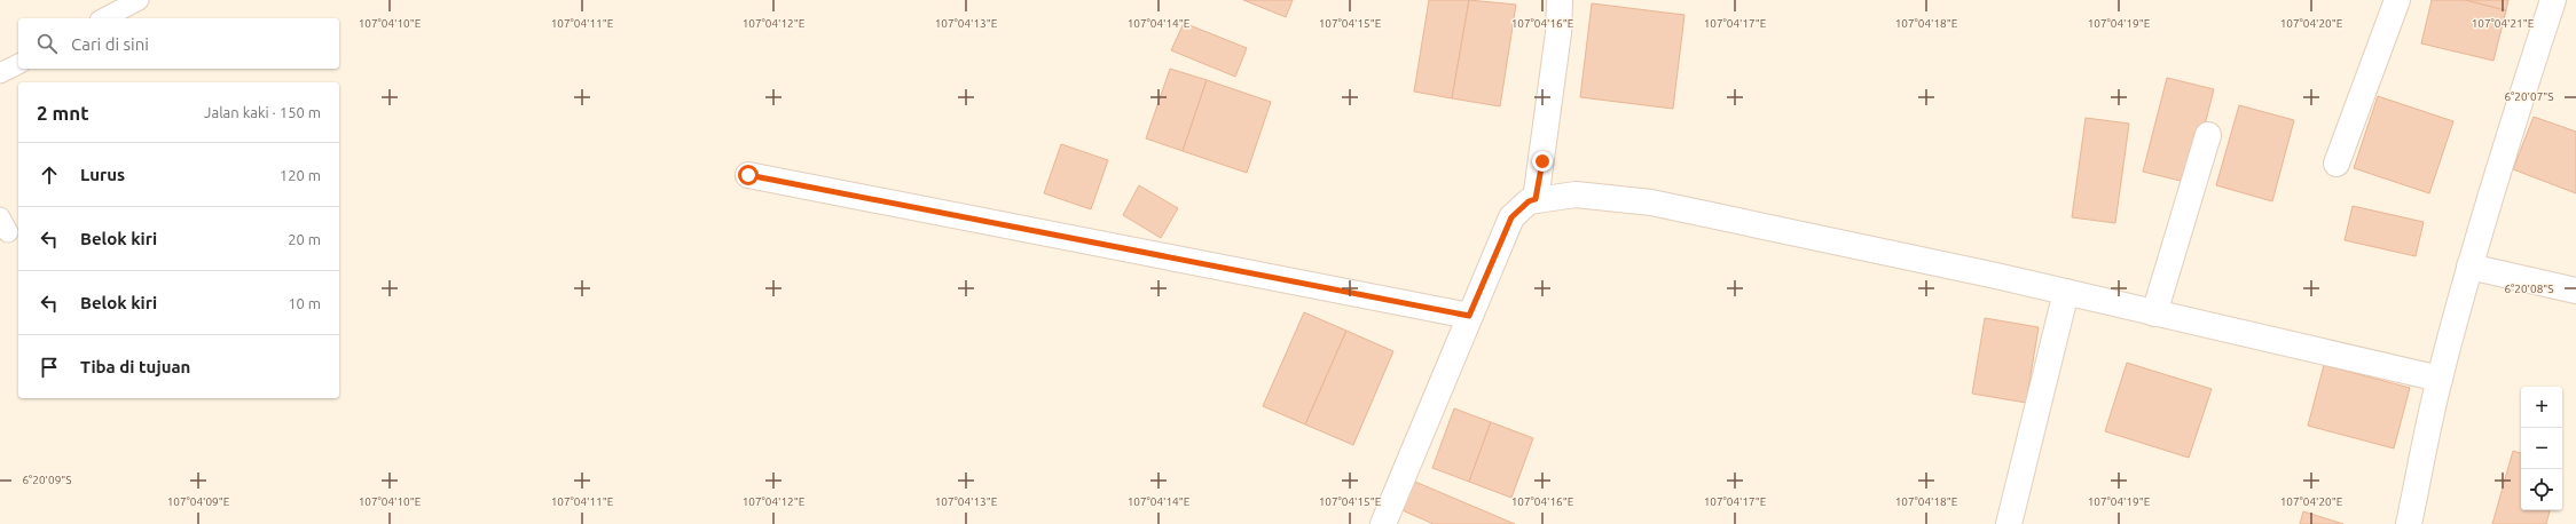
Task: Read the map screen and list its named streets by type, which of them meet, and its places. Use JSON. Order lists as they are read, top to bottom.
{
  "page": {
    "search": "Cari di sini",
    "heading": ["2 mnt", "Jalan kaki · 150 m"],
    "list": [
      ["Lurus", "120 m"],
      ["Belok kiri", "20 m"],
      ["Belok kiri", "10 m"],
      "Tiba di tujuan"
    ],
    "map_buttons": ["+", "−"]
  },
  "coordinates": [
    "107°04'10\"E",
    "107°04'11\"E",
    "107°04'12\"E",
    "107°04'13\"E",
    "107°04'14\"E",
    "107°04'15\"E",
    "107°04'16\"E",
    "107°04'17\"E",
    "107°04'18\"E",
    "107°04'19\"E",
    "107°04'20\"E",
    "107°04'21\"E",
    "6°20'07\"S",
    "6°20'08\"S",
    "6°20'09\"S",
    "107°04'09\"E"
  ]
}
